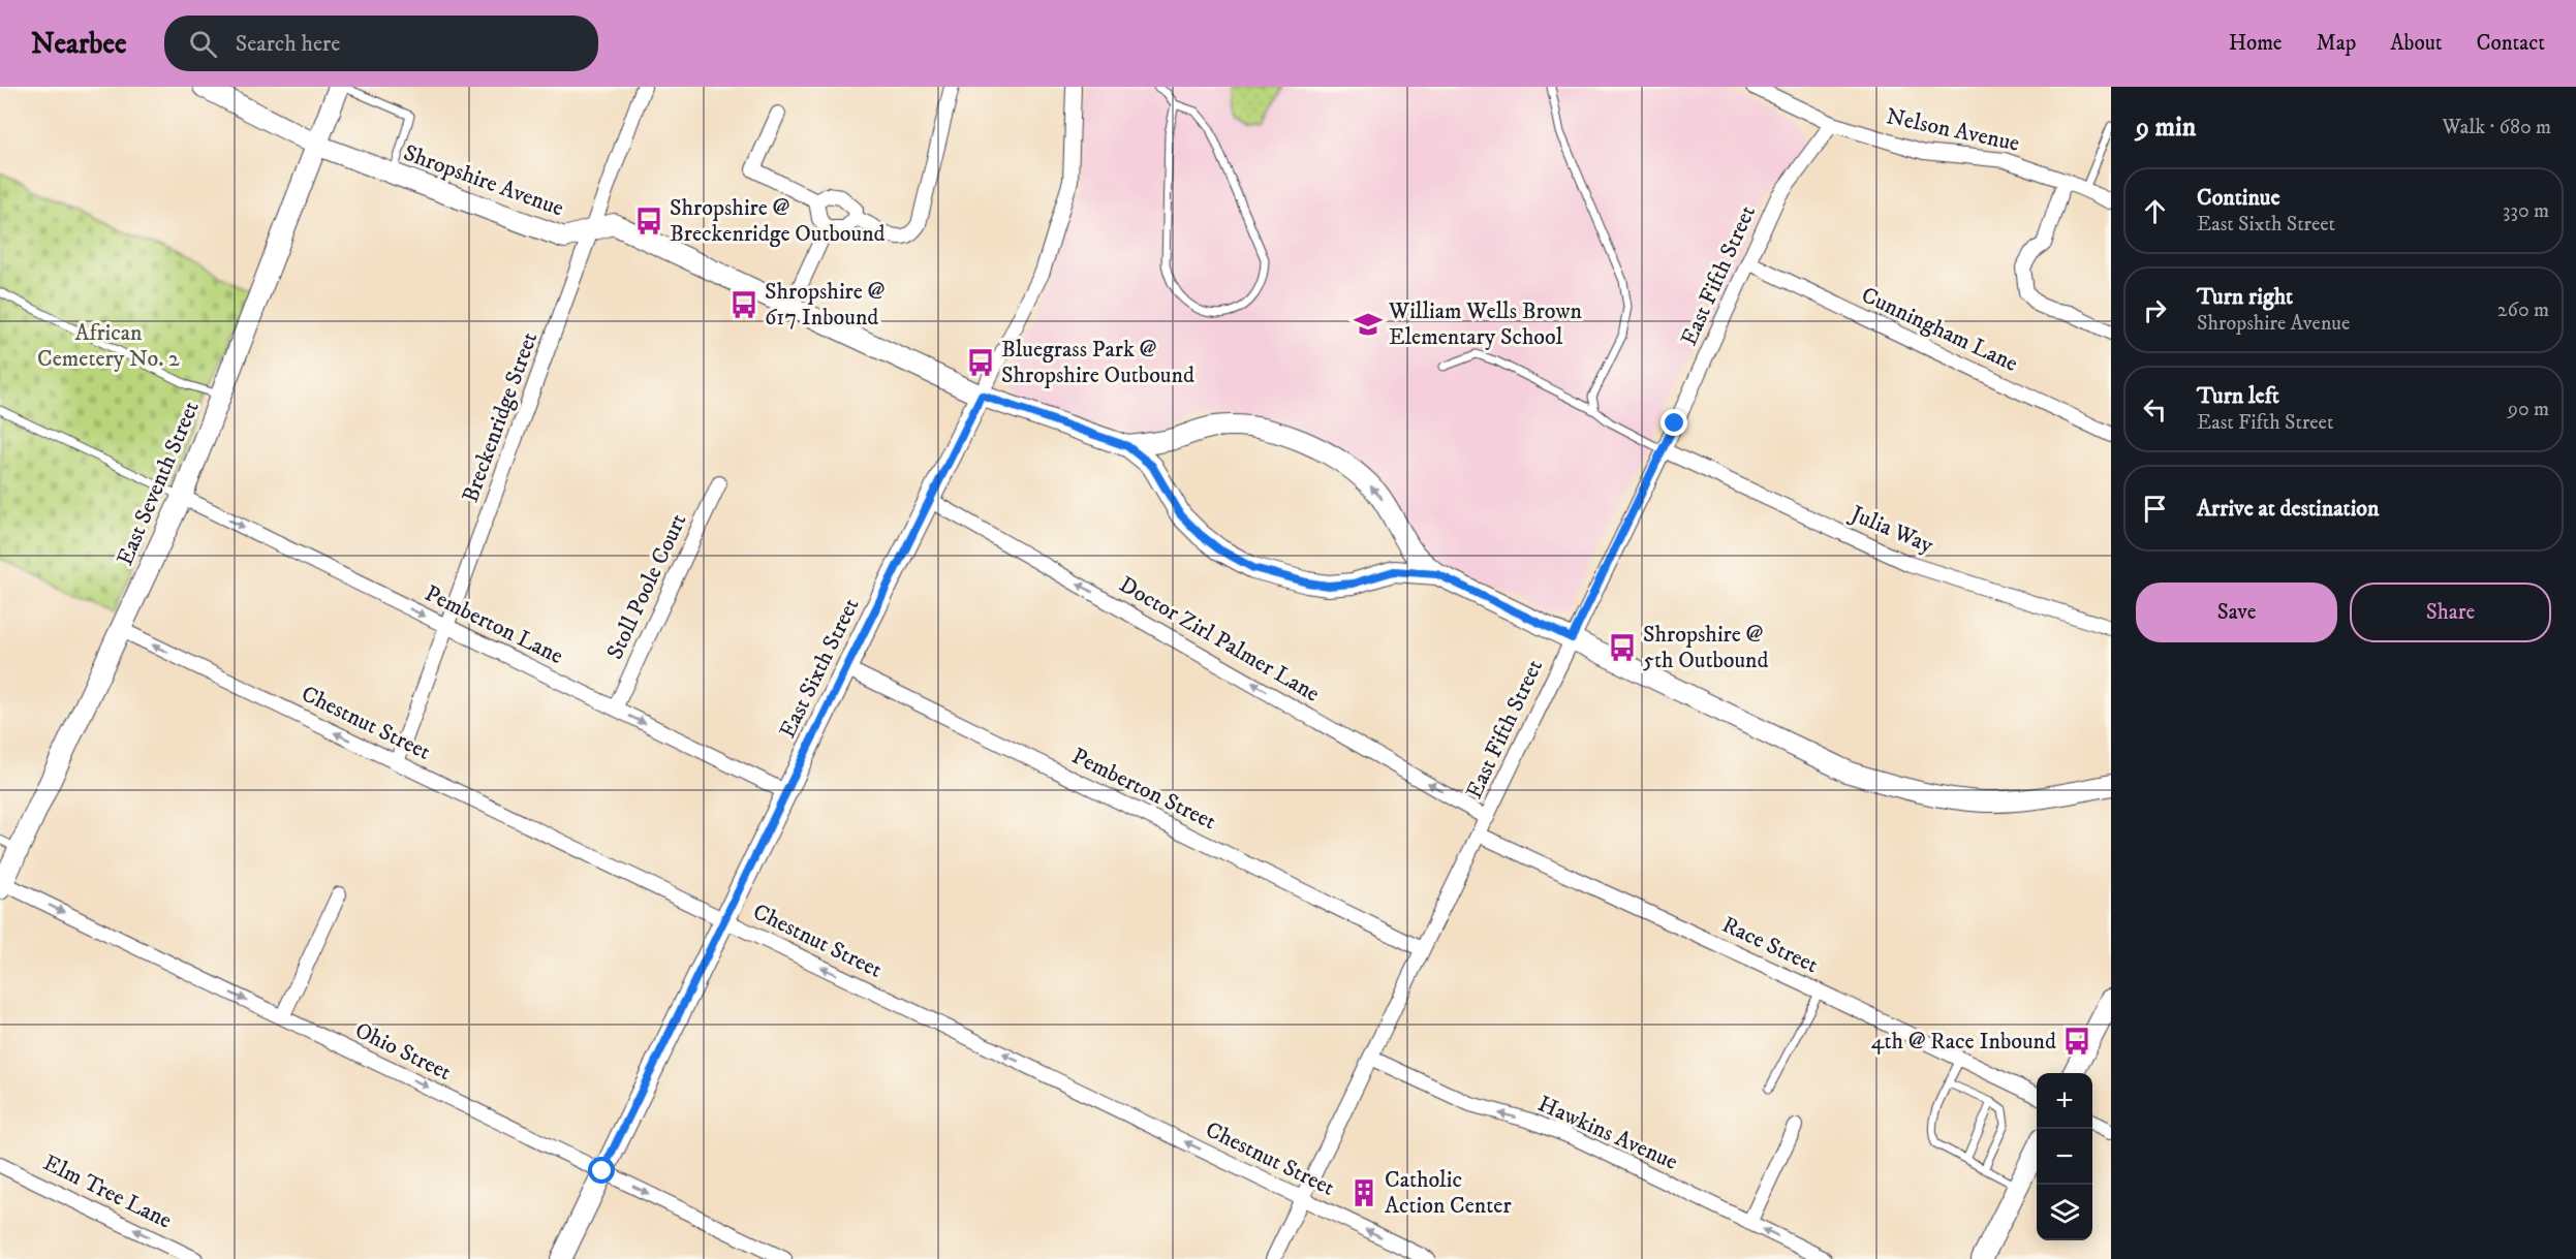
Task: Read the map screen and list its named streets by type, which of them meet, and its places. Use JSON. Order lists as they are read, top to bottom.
{
  "streets": {
    "street": [
      "Nelson Avenue",
      "Shropshire Avenue",
      "East Fifth Street",
      "Cunningham Lane",
      "Breckenridge Street",
      "East Seventh Street",
      "Julia Way",
      "Stoll Poole Court",
      "Pemberton Lane",
      "Doctor Zirl Palmer Lane",
      "East Sixth Street",
      "Chestnut Street",
      "Pemberton Street",
      "Race Street",
      "Ohio Street",
      "Hawkins Avenue",
      "Elm Tree Lane"
    ]
  },
  "crossings": [
    ["Nelson Avenue", "East Fifth Street"],
    ["Shropshire Avenue", "East Fifth Street"],
    ["Shropshire Avenue", "Breckenridge Street"],
    ["Shropshire Avenue", "East Seventh Street"],
    ["Shropshire Avenue", "East Sixth Street"],
    ["East Fifth Street", "Cunningham Lane"],
    ["East Fifth Street", "Julia Way"],
    ["East Fifth Street", "Doctor Zirl Palmer Lane"],
    ["East Fifth Street", "Chestnut Street"],
    ["East Fifth Street", "Pemberton Street"],
    ["East Fifth Street", "Race Street"],
    ["East Fifth Street", "Hawkins Avenue"],
    ["Breckenridge Street", "Pemberton Lane"],
    ["Breckenridge Street", "Chestnut Street"],
    ["East Seventh Street", "Pemberton Lane"],
    ["East Seventh Street", "Chestnut Street"],
    ["East Seventh Street", "Ohio Street"],
    ["Stoll Poole Court", "Pemberton Lane"],
    ["Pemberton Lane", "East Sixth Street"],
    ["Doctor Zirl Palmer Lane", "East Sixth Street"],
    ["East Sixth Street", "Chestnut Street"],
    ["East Sixth Street", "Pemberton Street"],
    ["East Sixth Street", "Ohio Street"]
  ],
  "one_way": [
    "Pemberton Lane",
    "Doctor Zirl Palmer Lane",
    "Chestnut Street",
    "Ohio Street",
    "Hawkins Avenue",
    "Elm Tree Lane"
  ],
  "parks": ["African Cemetery No. 2"],
  "places": {
    "bus stop": [
      "Shropshire @ Breckenridge Outbound",
      "Shropshire @ 617 Inbound",
      "Bluegrass Park @ Shropshire Outbound",
      "Shropshire @ 5th Outbound",
      "4th @ Race Inbound"
    ],
    "school or university": ["William Wells Brown Elementary School"],
    "building": ["Catholic Action Center"]
  },
  "page": {
    "header": "Nearbee",
    "search": "Search here",
    "nav": [
      "Home",
      "Map",
      "About",
      "Contact"
    ],
    "heading": ["9 min", "Walk · 680 m"],
    "list": [
      ["Continue", "East Sixth Street", "330 m"],
      ["Turn right", "Shropshire Avenue", "260 m"],
      ["Turn left", "East Fifth Street", "90 m"],
      "Arrive at destination"
    ],
    "buttons": ["Save", "Share"],
    "map_buttons": ["+", "−"]
  }
}
